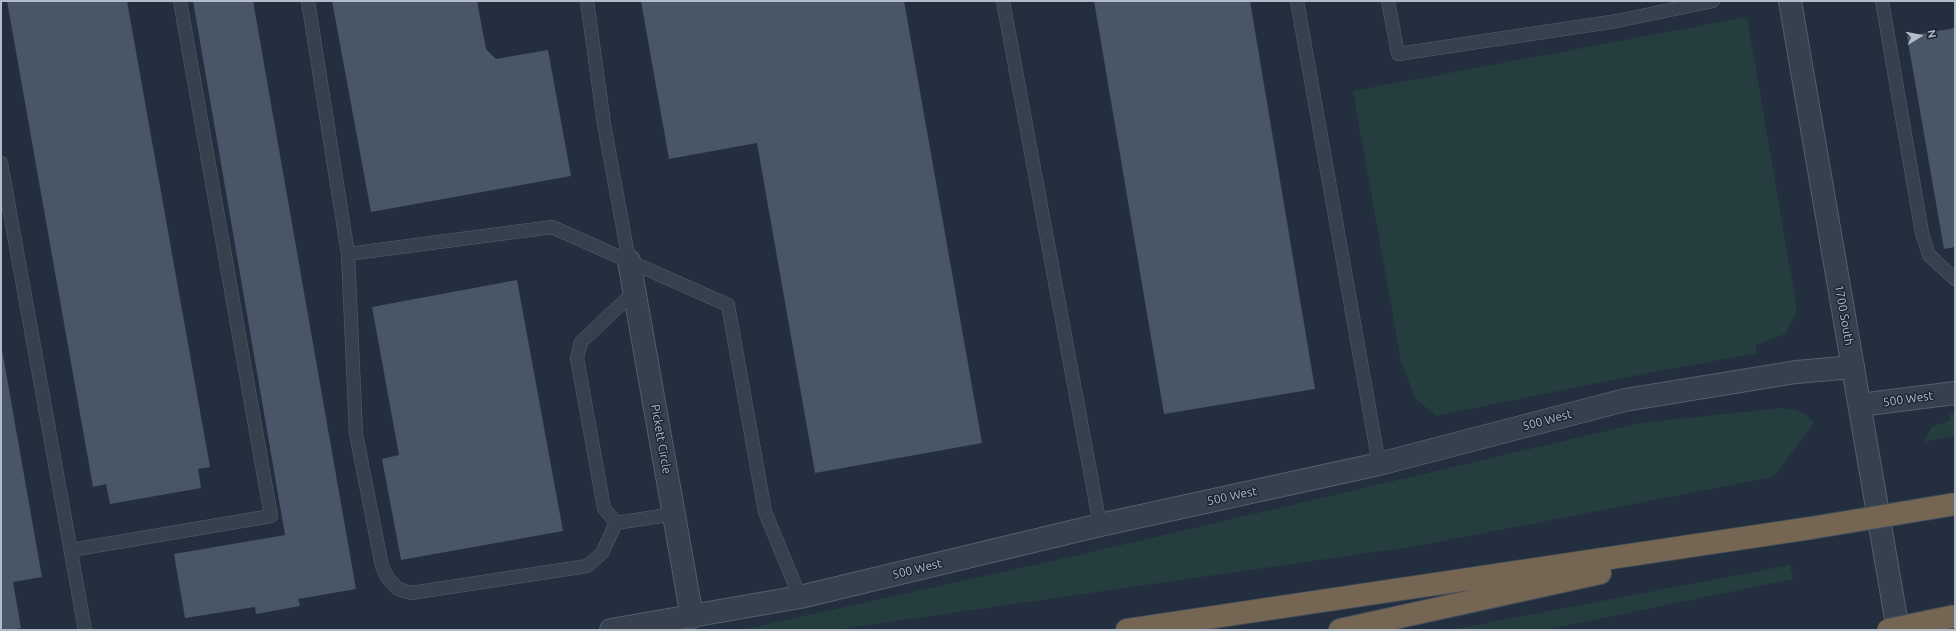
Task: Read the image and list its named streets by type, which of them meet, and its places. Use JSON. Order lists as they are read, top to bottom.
{
  "streets": {
    "street": ["1700 South", "500 West", "Pickett Circle"]
  },
  "crossings": [
    ["1700 South", "500 West"],
    ["500 West", "Pickett Circle"]
  ],
  "north": "right"
}
